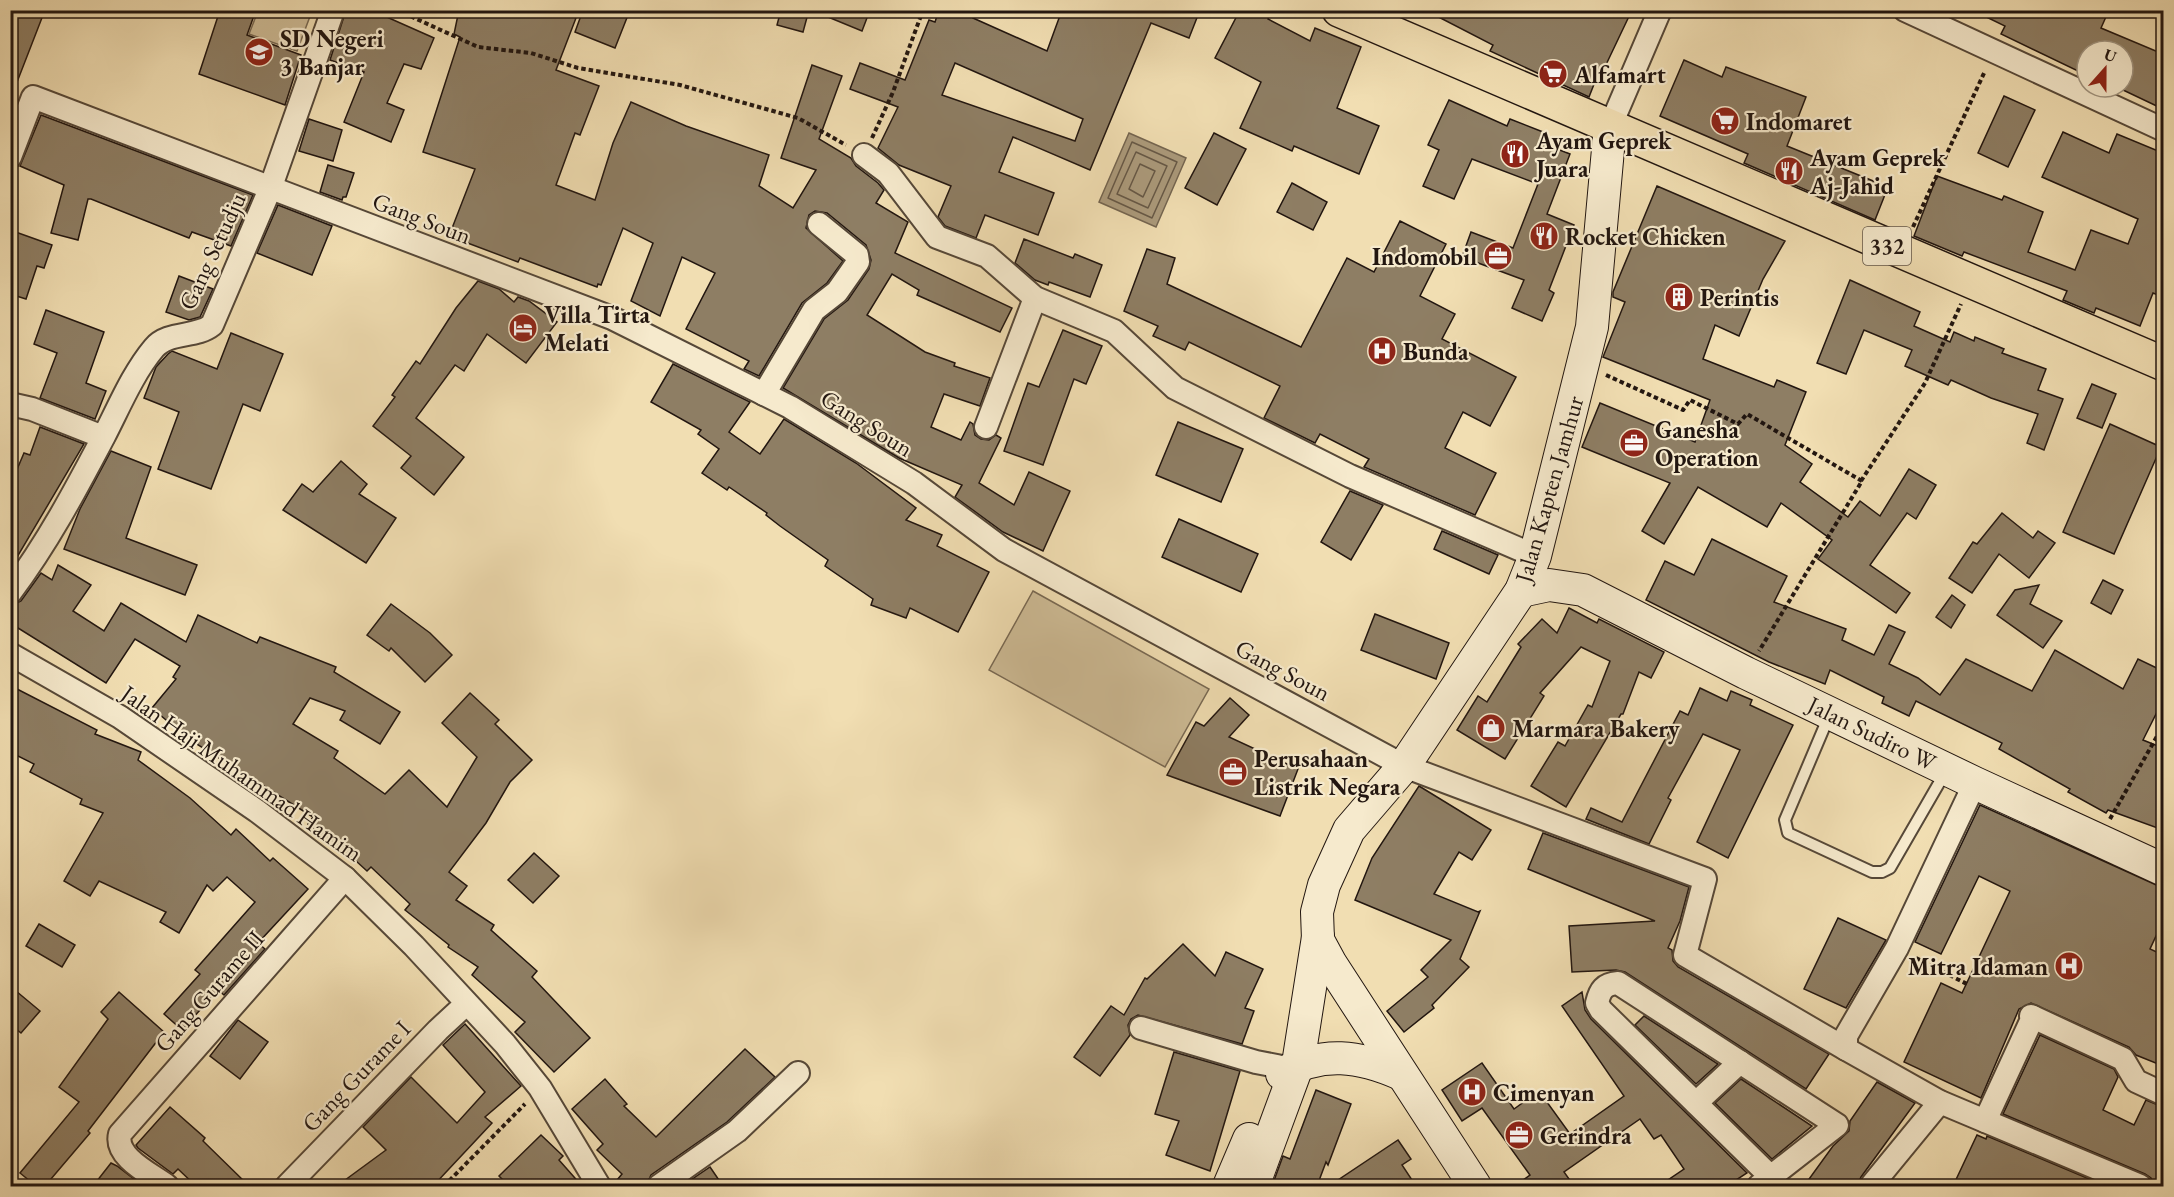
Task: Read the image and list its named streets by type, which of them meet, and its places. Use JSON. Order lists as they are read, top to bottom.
{
  "streets": {
    "main road": ["332"],
    "street": [
      "Gang Soun",
      "Gang Setudju",
      "Jalan Kapten Jamhur",
      "Jalan Sudiro W",
      "Jalan Haji Muhammad Hamim",
      "Gang Gurame II",
      "Gang Gurame I"
    ]
  },
  "crossings": [
    ["Gang Soun", "Gang Setudju"],
    ["Gang Soun", "Jalan Kapten Jamhur"],
    ["332", "Jalan Kapten Jamhur"],
    ["Jalan Haji Muhammad Hamim", "Gang Gurame II"],
    ["Jalan Haji Muhammad Hamim", "Gang Gurame I"]
  ],
  "places": {
    "school or university": ["SD Negeri 3 Banjar"],
    "supermarket": ["Alfamart", "Indomaret"],
    "restaurant": ["Ayam Geprek Juara", "Ayam Geprek Aj-Jahid", "Rocket Chicken"],
    "office": [
      "Indomobil",
      "Ganesha Operation",
      "Perusahaan Listrik Negara",
      "Gerindra"
    ],
    "building": ["Perintis"],
    "hotel": ["Villa Tirta Melati"],
    "hospital": ["Bunda", "Mitra Idaman", "Cimenyan"],
    "shop": ["Marmara Bakery"]
  },
  "north": "top"
}
